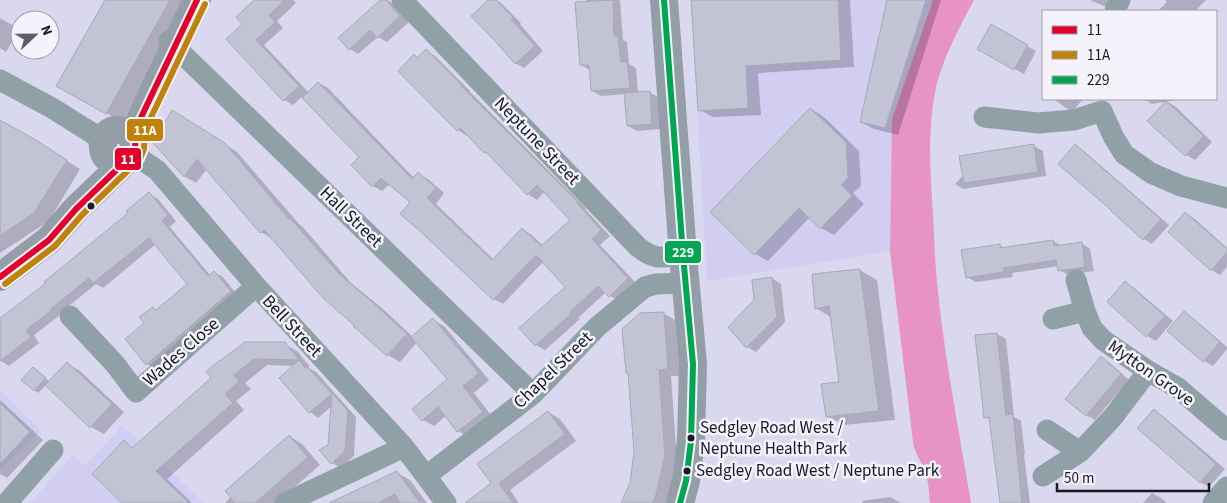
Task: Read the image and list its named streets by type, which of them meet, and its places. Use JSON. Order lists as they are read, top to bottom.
{
  "streets": {
    "street": [
      "Neptune Street",
      "Hall Street",
      "Bell Street",
      "Wades Close",
      "Chapel Street",
      "Mytton Grove"
    ]
  },
  "crossings": [
    ["Hall Street", "Chapel Street"],
    ["Bell Street", "Wades Close"],
    ["Bell Street", "Chapel Street"]
  ],
  "places": ["Sedgley Road West / Neptune Health Park", "Sedgley Road West / Neptune Park"],
  "lines": ["transit line 11", "transit line 229", "transit line 11A"],
  "legend": ["11", "11A", "229"],
  "scale_bar": "50 m",
  "north": "right"
}
